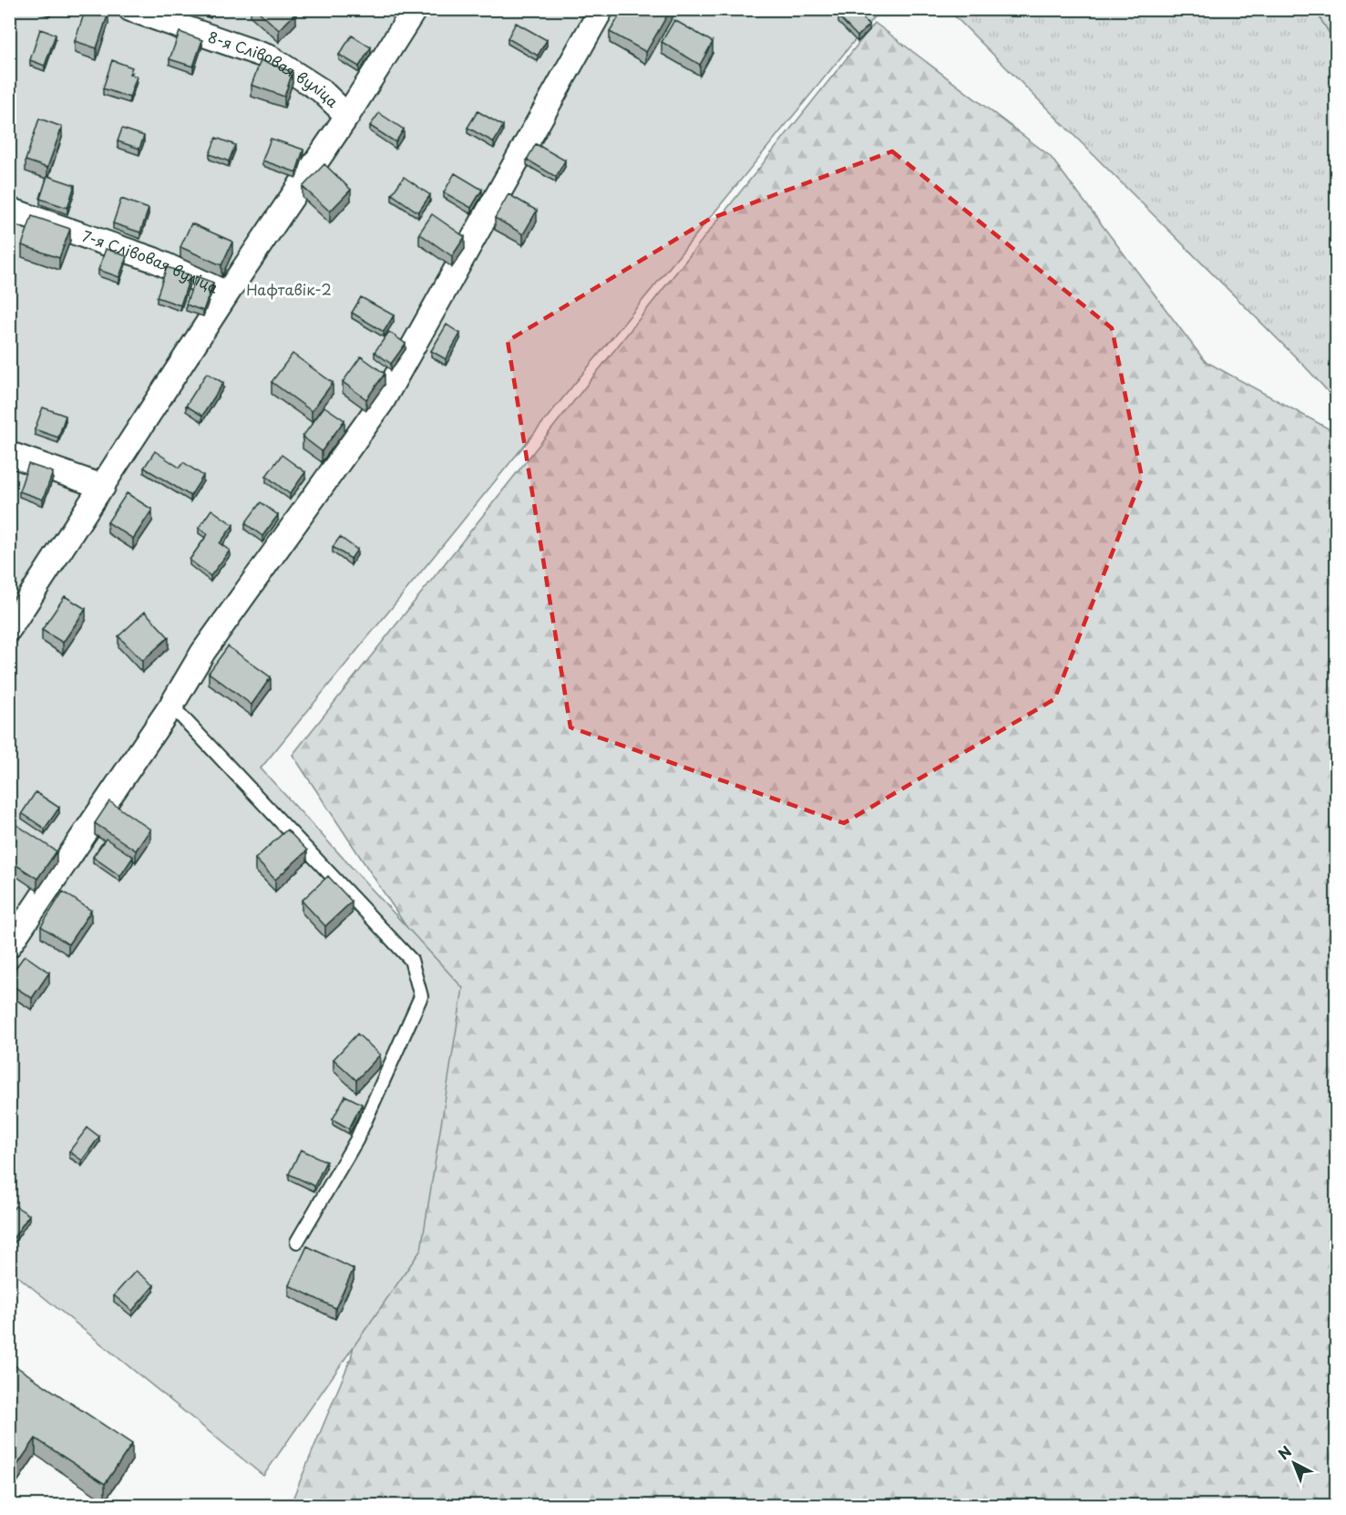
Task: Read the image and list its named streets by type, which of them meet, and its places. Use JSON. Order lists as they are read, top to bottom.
{
  "streets": {
    "street": ["8-я Слівовая вуліца", "7-я Слівовая вуліца"]
  },
  "parks": ["Нафтавік-2"],
  "north": "top left"
}
